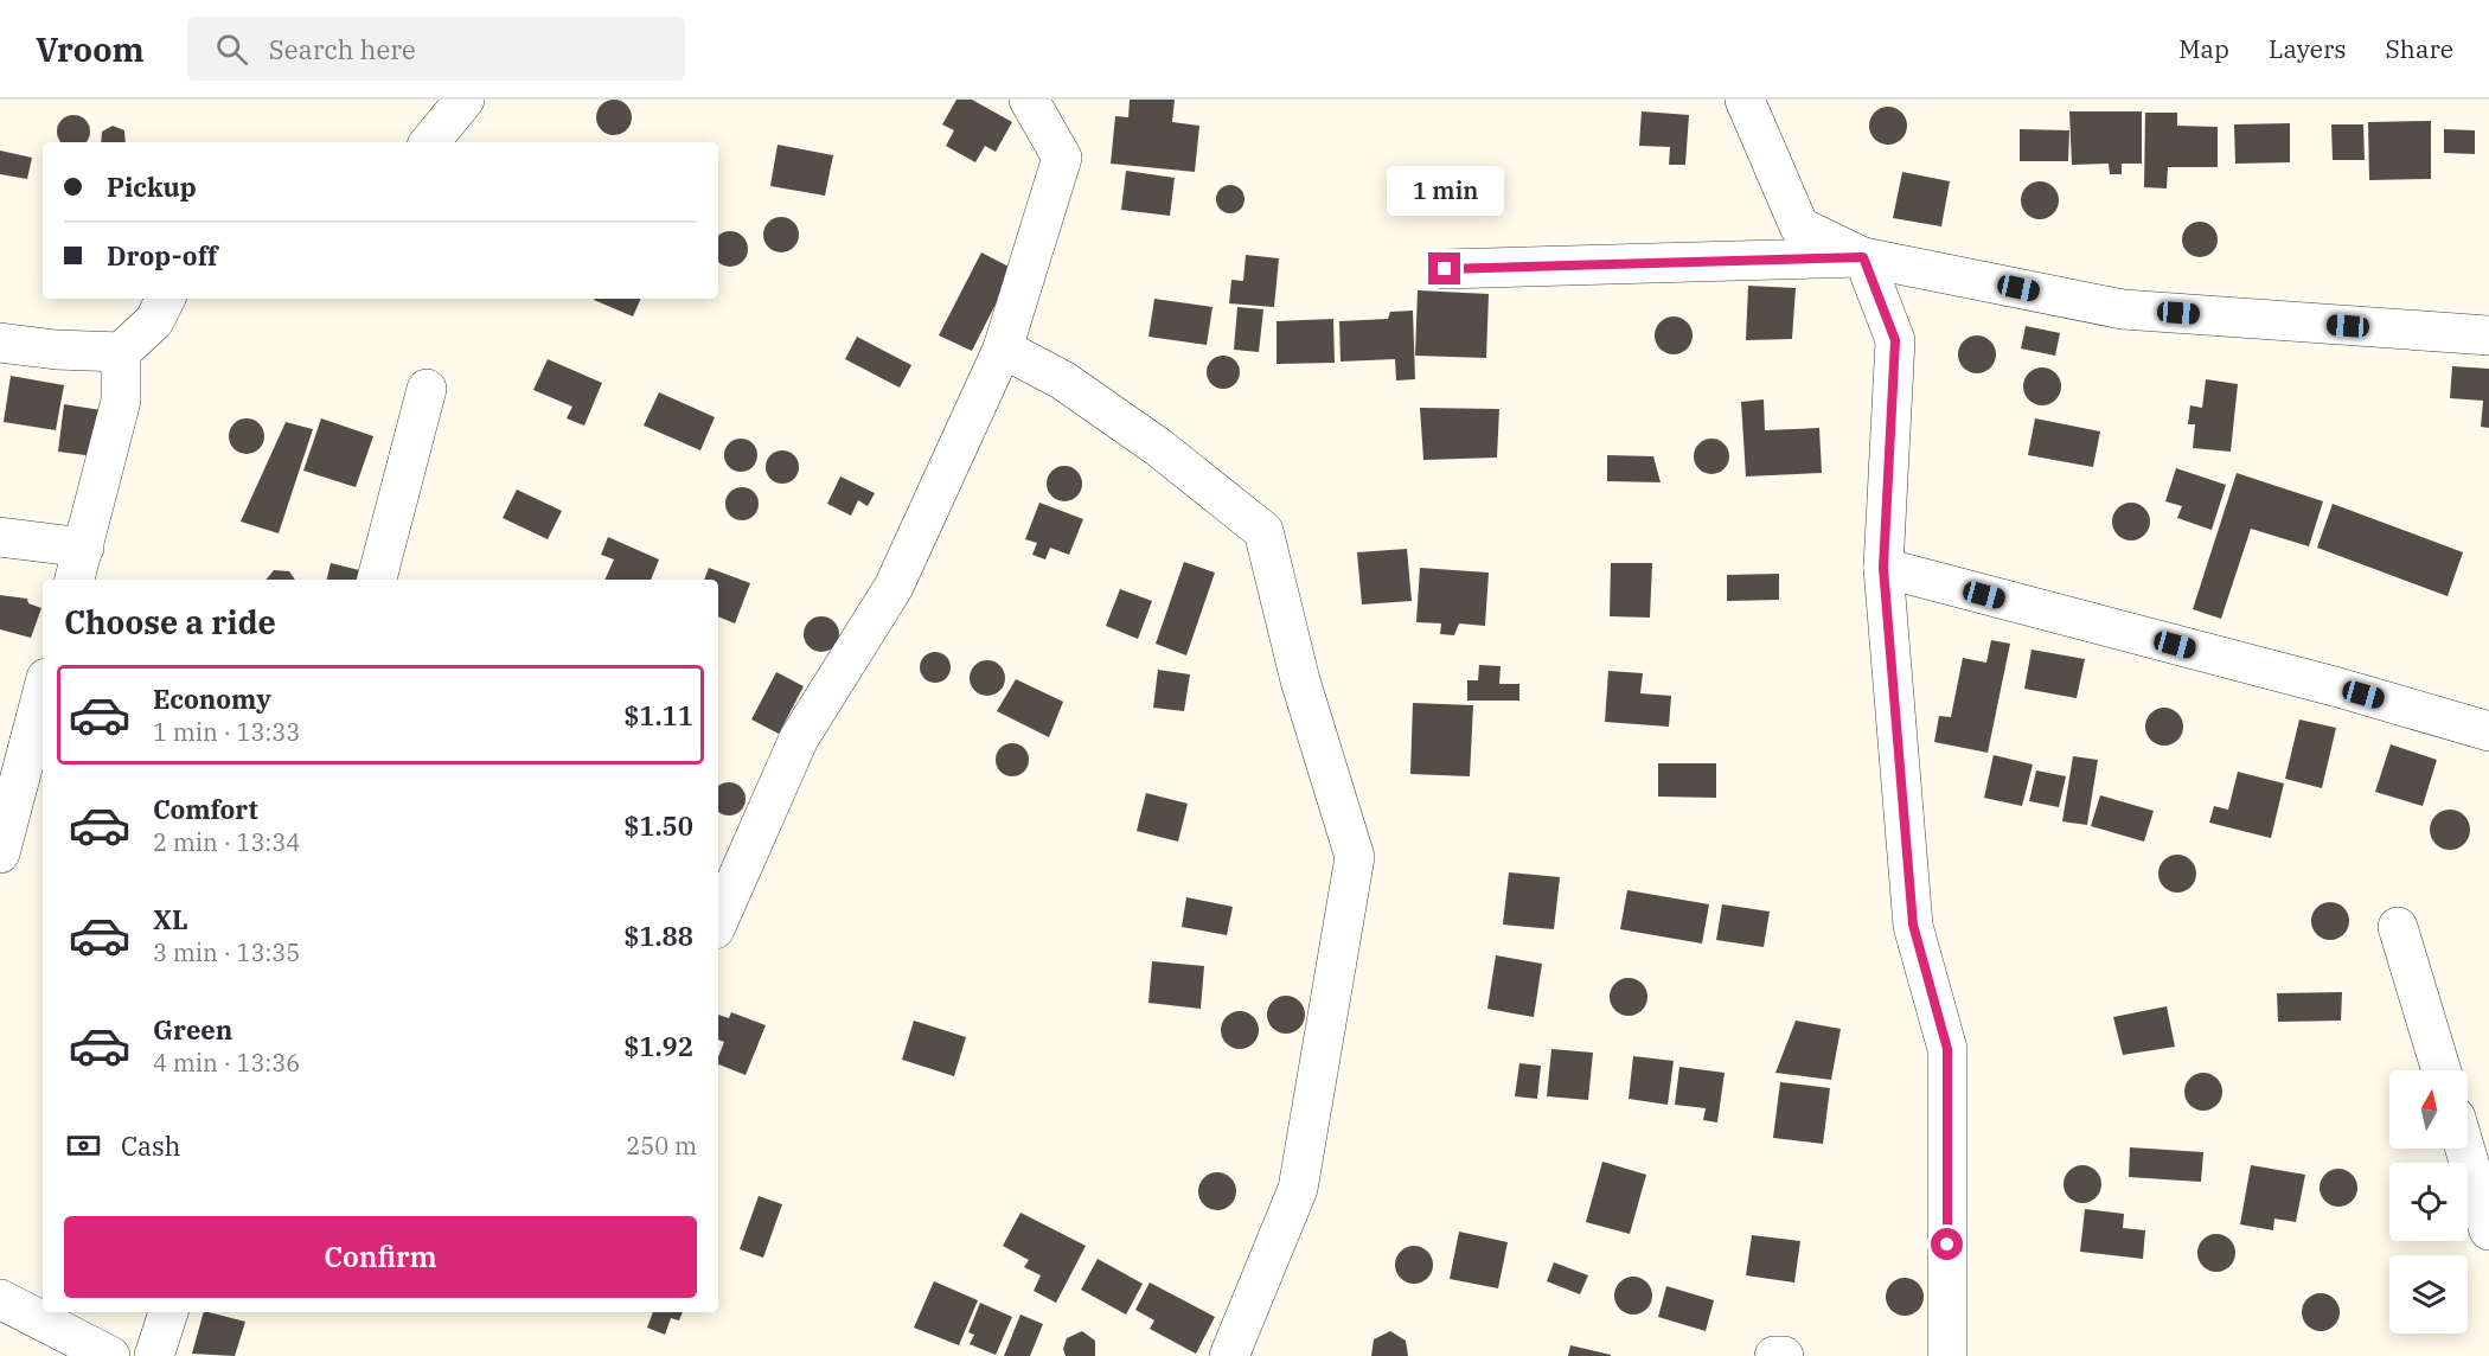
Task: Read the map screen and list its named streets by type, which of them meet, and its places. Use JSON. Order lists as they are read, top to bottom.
{
  "north": "top",
  "page": {
    "header": "Vroom",
    "search": "Search here",
    "nav": ["Map", "Layers", "Share"],
    "banner": ["Pickup", "Drop-off"],
    "bubble": "1 min",
    "heading": "Choose a ride",
    "list": [
      {
        "name": "Economy",
        "note": "1 min · 13:33",
        "value": "$1.11"
      },
      {
        "name": "Comfort",
        "note": "2 min · 13:34",
        "value": "$1.50"
      },
      {
        "name": "XL",
        "note": "3 min · 13:35",
        "value": "$1.88"
      },
      {
        "name": "Green",
        "note": "4 min · 13:36",
        "value": "$1.92"
      }
    ],
    "pay": ["Cash", "250 m"],
    "buttons": "Confirm"
  }
}
